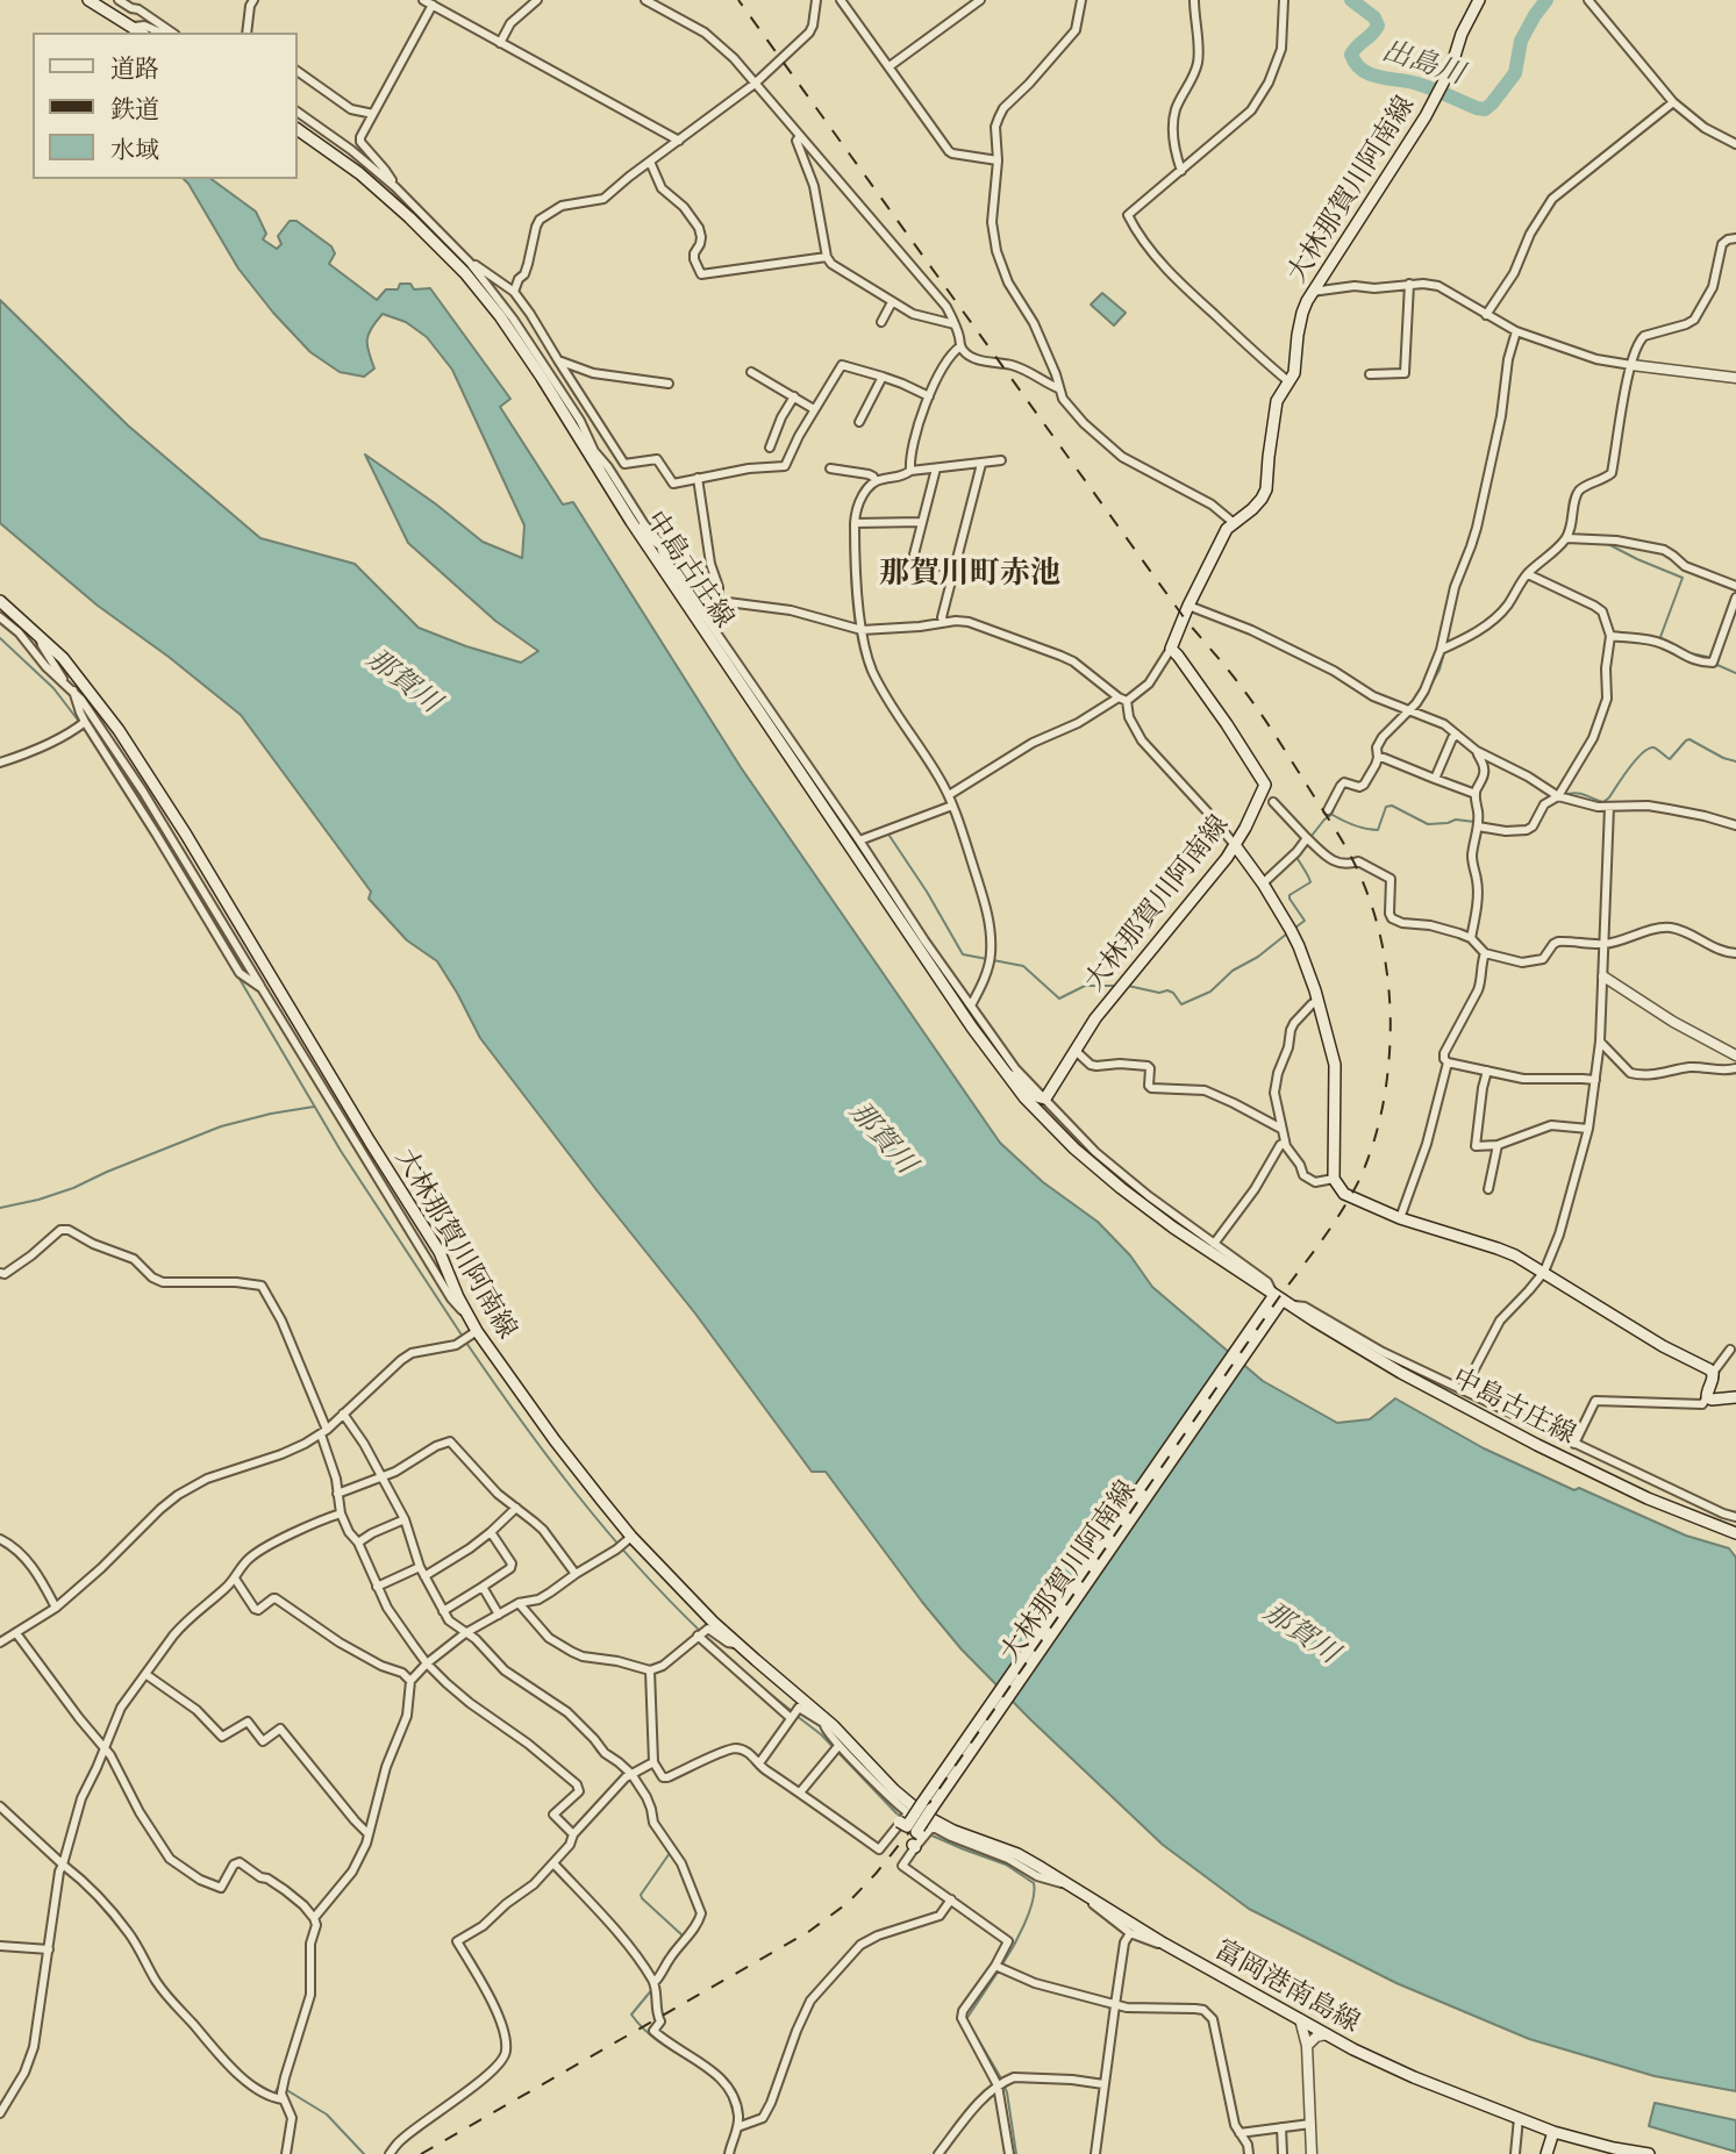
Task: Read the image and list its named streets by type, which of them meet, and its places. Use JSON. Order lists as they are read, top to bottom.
{
  "streets": {
    "main road": ["大林那賀川阿南線", "中島古庄線", "富岡港南島線"]
  },
  "crossings": [
    ["大林那賀川阿南線", "中島古庄線"],
    ["大林那賀川阿南線", "富岡港南島線"]
  ],
  "districts": ["那賀川町赤池"],
  "water": ["出島川", "那賀川"],
  "legend": ["道路", "鉄道", "水域"]
}
